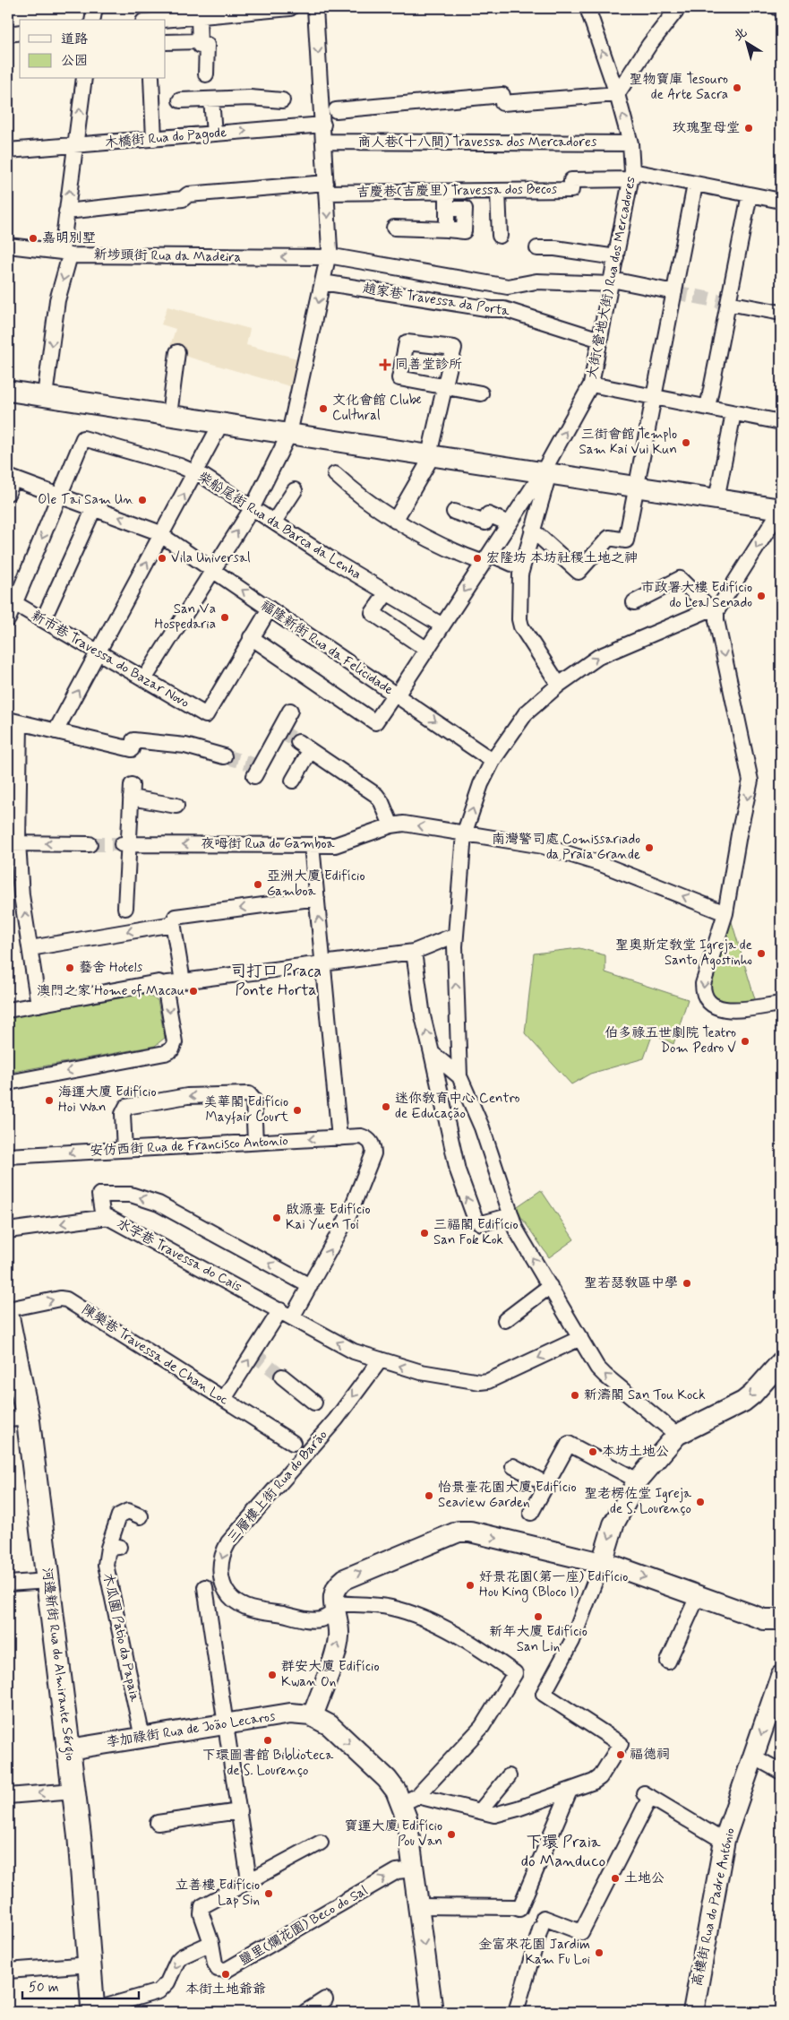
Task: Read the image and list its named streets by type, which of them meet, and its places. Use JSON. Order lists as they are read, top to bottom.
{
  "streets": {
    "main road": ["河邊新街 Rua do Almirante Sérgio"],
    "street": [
      "木橋街 Rua do Pagode",
      "商人巷(十八間) Travessa dos Mercadores",
      "吉慶巷(吉慶里) Travessa dos Becos",
      "新埗頭街 Rua da Madeira",
      "大街(營地大街) Rua dos Mercadores",
      "趙家巷 Travessa da Porta",
      "柴船尾街 Rua da Barca da Lenha",
      "福隆新街 Rua da Felicidade",
      "新市巷 Travessa do Bazar Novo",
      "夜呣街 Rua do Gamboa",
      "安仿西街 Rua de Francisco Antonio",
      "水字巷 Travessa do Cais",
      "陳樂巷 Travessa de Chan Loc",
      "三層樓上街 Rua do Barão",
      "木瓜圍 Patio da Papaia",
      "李加祿街 Rua de João Lecaros",
      "高樓街 Rua do Padre António",
      "鹽里(爛花園) Beco do Sal"
    ]
  },
  "crossings": [
    ["商人巷(十八間) Travessa dos Mercadores", "大街(營地大街) Rua dos Mercadores"],
    ["吉慶巷(吉慶里) Travessa dos Becos", "大街(營地大街) Rua dos Mercadores"],
    ["新埗頭街 Rua da Madeira", "大街(營地大街) Rua dos Mercadores"],
    ["大街(營地大街) Rua dos Mercadores", "趙家巷 Travessa da Porta"],
    ["大街(營地大街) Rua dos Mercadores", "柴船尾街 Rua da Barca da Lenha"],
    ["大街(營地大街) Rua dos Mercadores", "福隆新街 Rua da Felicidade"],
    ["大街(營地大街) Rua dos Mercadores", "新市巷 Travessa do Bazar Novo"],
    ["柴船尾街 Rua da Barca da Lenha", "福隆新街 Rua da Felicidade"],
    ["水字巷 Travessa do Cais", "三層樓上街 Rua do Barão"],
    ["陳樂巷 Travessa de Chan Loc", "河邊新街 Rua do Almirante Sérgio"],
    ["木瓜圍 Patio da Papaia", "李加祿街 Rua de João Lecaros"],
    ["河邊新街 Rua do Almirante Sérgio", "李加祿街 Rua de João Lecaros"]
  ],
  "one_way": ["新埗頭街 Rua da Madeira", "水字巷 Travessa do Cais", "陳樂巷 Travessa de Chan Loc"],
  "districts": ["司打口 Praca Ponte Horta", "下環 Praia do Manduco"],
  "places": {
    "other": [
      "聖物寶庫 Tesouro de Arte Sacra",
      "玫瑰聖母堂",
      "嘉明別墅",
      "文化會館 Clube Cultural",
      "三街會館 Templo Sam Kai Vui Kun",
      "Ole Tai Sam Un",
      "Vila Universal",
      "宏隆坊 本坊社稷土地之神",
      "市政署大樓 Edifício do Leal Senado",
      "San Va Hospedaria",
      "南灣警司處 Comissariado da Praia Grande",
      "亞洲大廈 Edifício Gamboa",
      "聖奧斯定教堂 Igreja de Santo Agostinho",
      "藝舍 Hotels",
      "澳門之家 Home of Macau",
      "伯多祿五世劇院 Teatro Dom Pedro V",
      "海運大廈 Edifício Hoi Wan",
      "迷你教育中心 Centro de Educação",
      "美華閣 Edifício Mayfair Court",
      "啟源臺 Edifício Kai Yuen Toi",
      "三福閣 Edifício San Fok Kok",
      "聖若瑟教區中學",
      "新濤閣 San Tou Kock",
      "本坊土地公",
      "怡景臺花園大廈 Edifício Seaview Garden",
      "聖老楞佐堂 Igreja de S. Lourenço",
      "好景花園(第一座) Edifício Hou King (Bloco I)",
      "新年大廈 Edifício San Lin",
      "群安大廈 Edifício Kwan On",
      "下環圖書館 Biblioteca de S. Lourenço",
      "福德祠",
      "寶運大廈 Edifício Pou Van",
      "土地公",
      "立善樓 Edifício Lap Sin",
      "金富來花園 Jardim Kam Fu Loi",
      "本街土地爺爺"
    ],
    "health": ["同善堂診所"]
  },
  "legend": ["道路", "公园"],
  "scale_bar": "50 m",
  "north": "top left"
}
